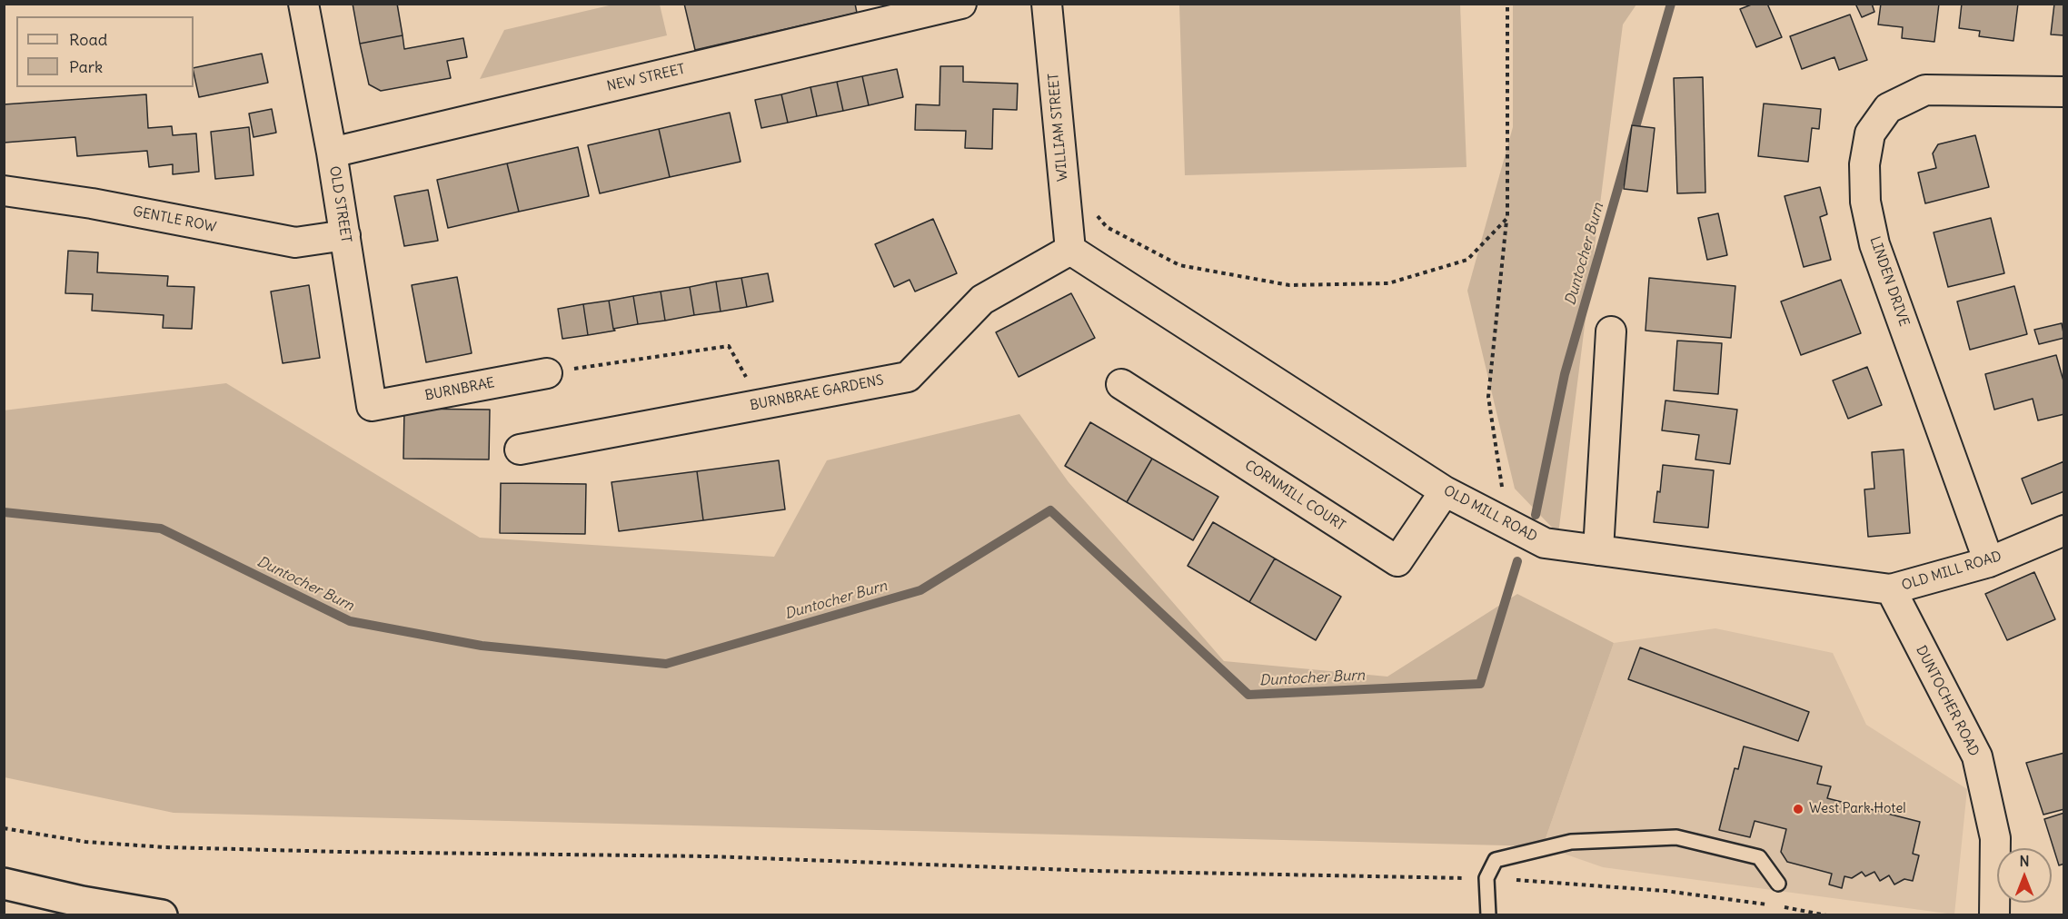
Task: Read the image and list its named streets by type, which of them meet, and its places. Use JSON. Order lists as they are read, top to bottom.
{
  "streets": {
    "street": [
      "NEW STREET",
      "WILLIAM STREET",
      "OLD STREET",
      "GENTLE ROW",
      "LINDEN DRIVE",
      "BURNBRAE",
      "BURNBRAE GARDENS",
      "CORNMILL COURT",
      "OLD MILL ROAD",
      "DUNTOCHER ROAD"
    ]
  },
  "crossings": [
    ["NEW STREET", "OLD STREET"],
    ["WILLIAM STREET", "BURNBRAE GARDENS"],
    ["WILLIAM STREET", "OLD MILL ROAD"],
    ["OLD STREET", "GENTLE ROW"],
    ["OLD STREET", "BURNBRAE"],
    ["LINDEN DRIVE", "OLD MILL ROAD"],
    ["BURNBRAE GARDENS", "OLD MILL ROAD"],
    ["CORNMILL COURT", "OLD MILL ROAD"],
    ["OLD MILL ROAD", "DUNTOCHER ROAD"]
  ],
  "water": ["Duntocher Burn"],
  "places": ["West Park Hotel"],
  "legend": ["Road", "Park"],
  "north": "top"
}
